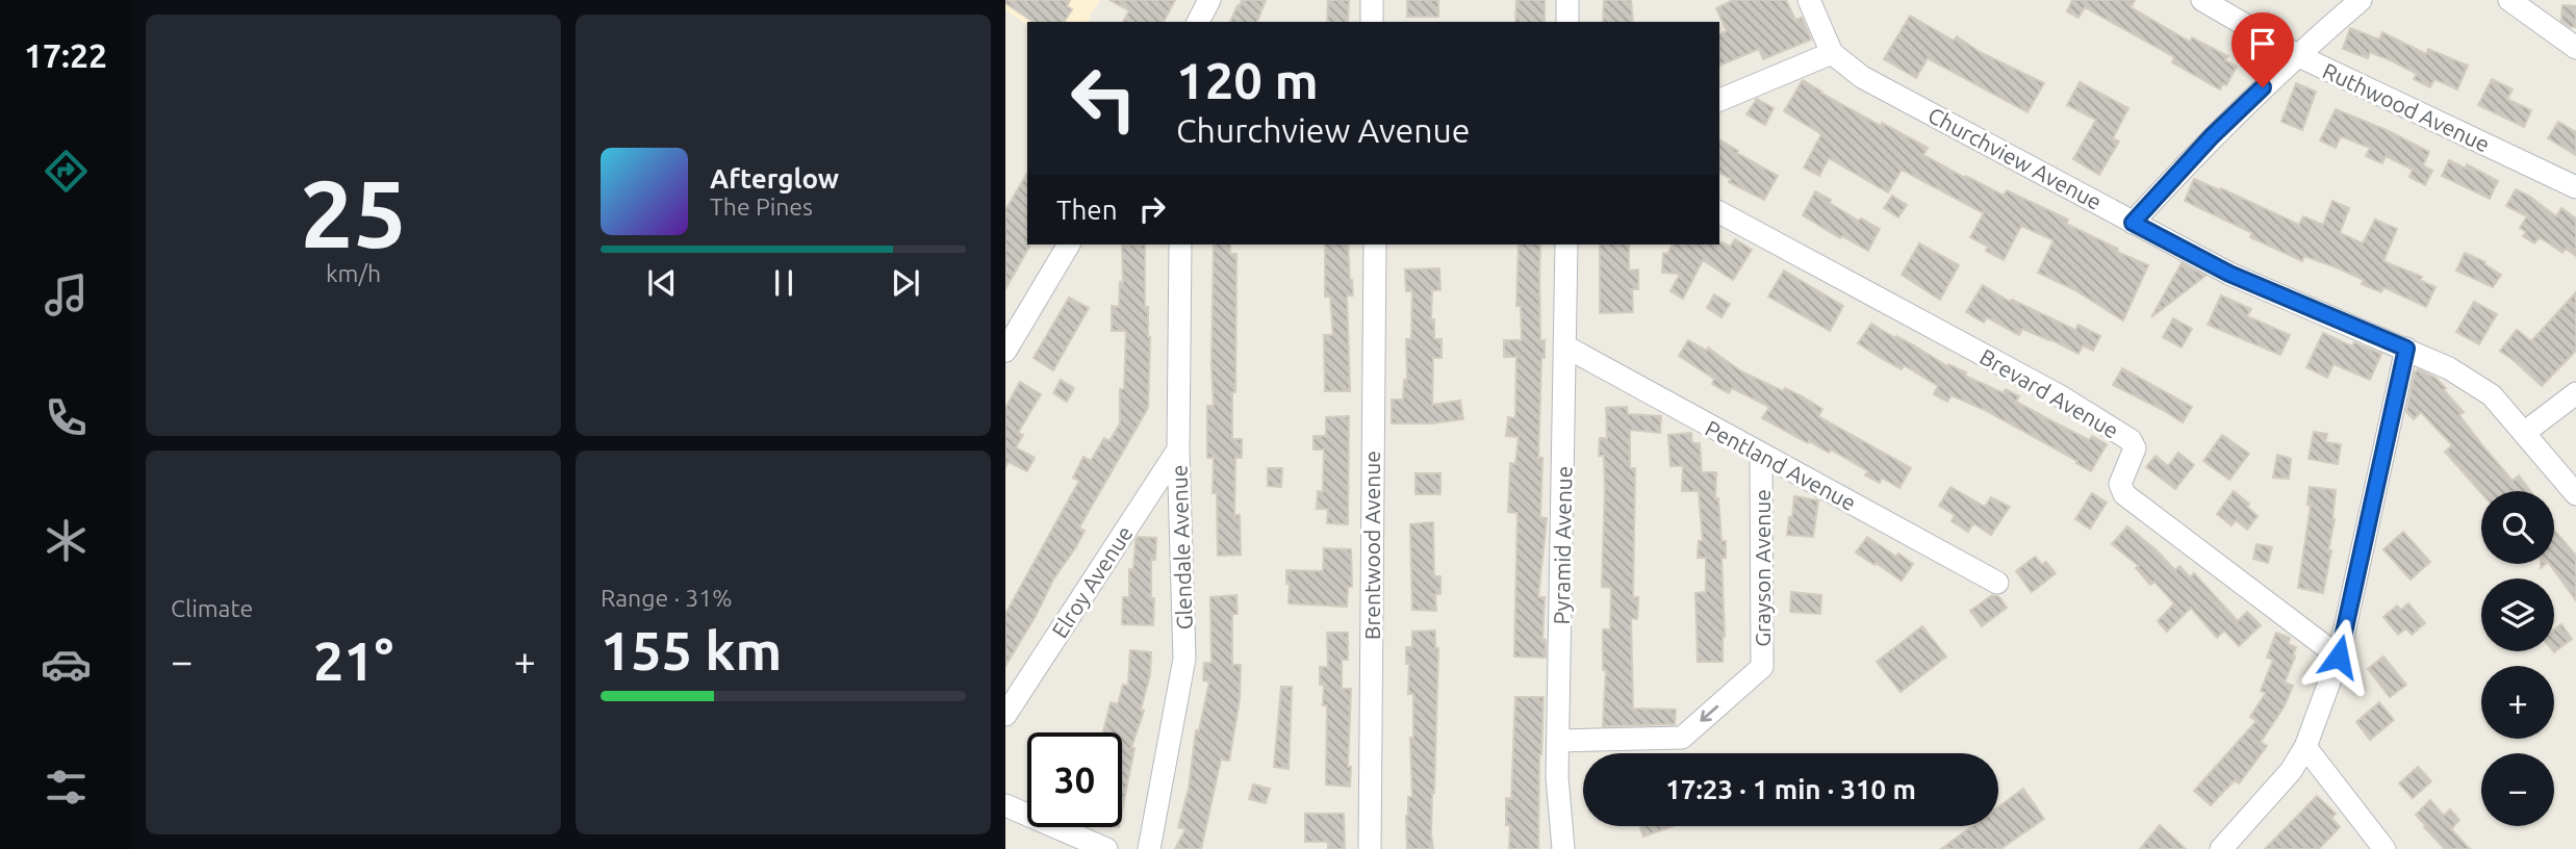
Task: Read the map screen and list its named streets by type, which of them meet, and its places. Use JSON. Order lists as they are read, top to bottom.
{
  "streets": {
    "street": [
      "Ruthwood Avenue",
      "Churchview Avenue",
      "Brevard Avenue",
      "Pentland Avenue",
      "Brentwood Avenue",
      "Pyramid Avenue",
      "Glendale Avenue",
      "Grayson Avenue",
      "Elroy Avenue"
    ]
  },
  "crossings": [
    ["Pentland Avenue", "Pyramid Avenue"],
    ["Pentland Avenue", "Grayson Avenue"],
    ["Pyramid Avenue", "Grayson Avenue"],
    ["Glendale Avenue", "Elroy Avenue"]
  ],
  "page": {
    "tabs": "17:22",
    "tile": [
      ["25", "km/h"],
      "Climate",
      ["Range · 31%", "155 km"]
    ],
    "turn": ["120 m", "Churchview Avenue"],
    "song": ["Afterglow", "The Pines"],
    "then": "Then",
    "map_buttons": ["+", "−"],
    "heat": ["−", "21°", "+"],
    "limit": "30",
    "trip": "17:23 · 1 min · 310 m"
  }
}
